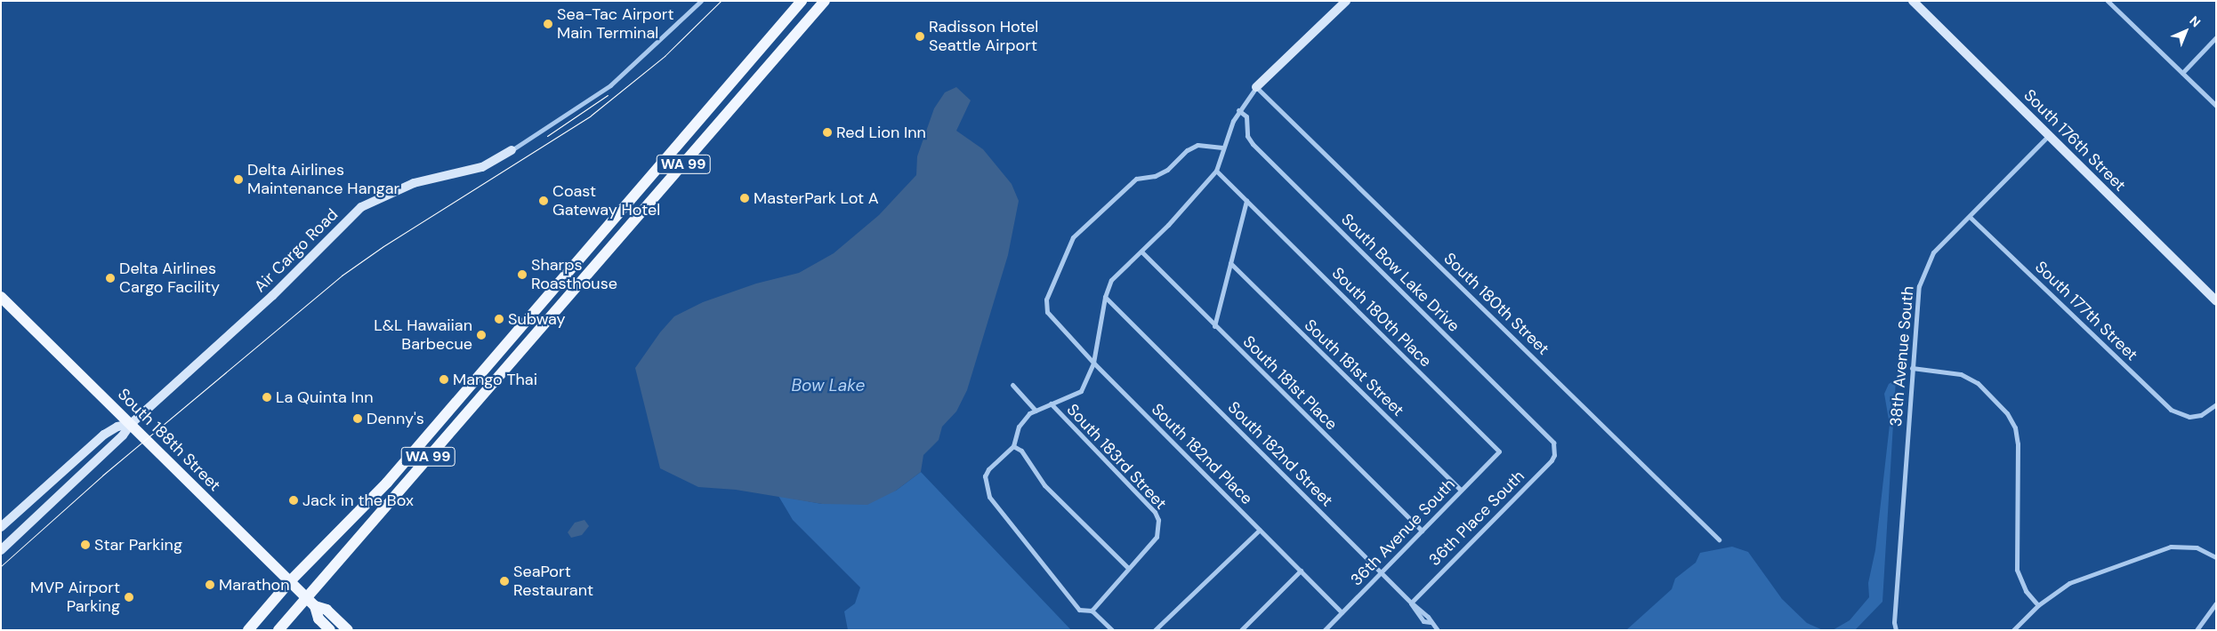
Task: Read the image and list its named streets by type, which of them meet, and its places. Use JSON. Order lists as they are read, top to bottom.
{
  "streets": {
    "main road": ["WA 99", "South 188th Street"],
    "street": [
      "South 176th Street",
      "Air Cargo Road",
      "South Bow Lake Drive",
      "South 180th Street",
      "South 177th Street",
      "South 180th Place",
      "38th Avenue South",
      "South 181st Street",
      "South 181st Place",
      "South 182nd Place",
      "South 182nd Street",
      "South 183rd Street",
      "36th Place South",
      "36th Avenue South"
    ]
  },
  "crossings": [
    ["South 176th Street", "38th Avenue South"],
    ["WA 99", "South 188th Street"],
    ["Air Cargo Road", "South 188th Street"],
    ["South Bow Lake Drive", "36th Place South"],
    ["South 177th Street", "38th Avenue South"],
    ["South 180th Place", "36th Avenue South"],
    ["South 181st Street", "36th Avenue South"],
    ["South 181st Place", "36th Avenue South"],
    ["South 182nd Place", "36th Avenue South"],
    ["South 182nd Street", "36th Place South"],
    ["South 182nd Street", "36th Avenue South"]
  ],
  "water": ["Bow Lake"],
  "places": [
    "Sea-Tac Airport Main Terminal",
    "Radisson Hotel Seattle Airport",
    "Red Lion Inn",
    "Delta Airlines Maintenance Hangar",
    "MasterPark Lot A",
    "Coast Gateway Hotel",
    "Sharps Roasthouse",
    "Delta Airlines Cargo Facility",
    "Subway",
    "L&L Hawaiian Barbecue",
    "Mango Thai",
    "La Quinta Inn",
    "Denny's",
    "Jack in the Box",
    "Star Parking",
    "SeaPort Restaurant",
    "Marathon",
    "MVP Airport Parking"
  ],
  "north": "top right"
}
